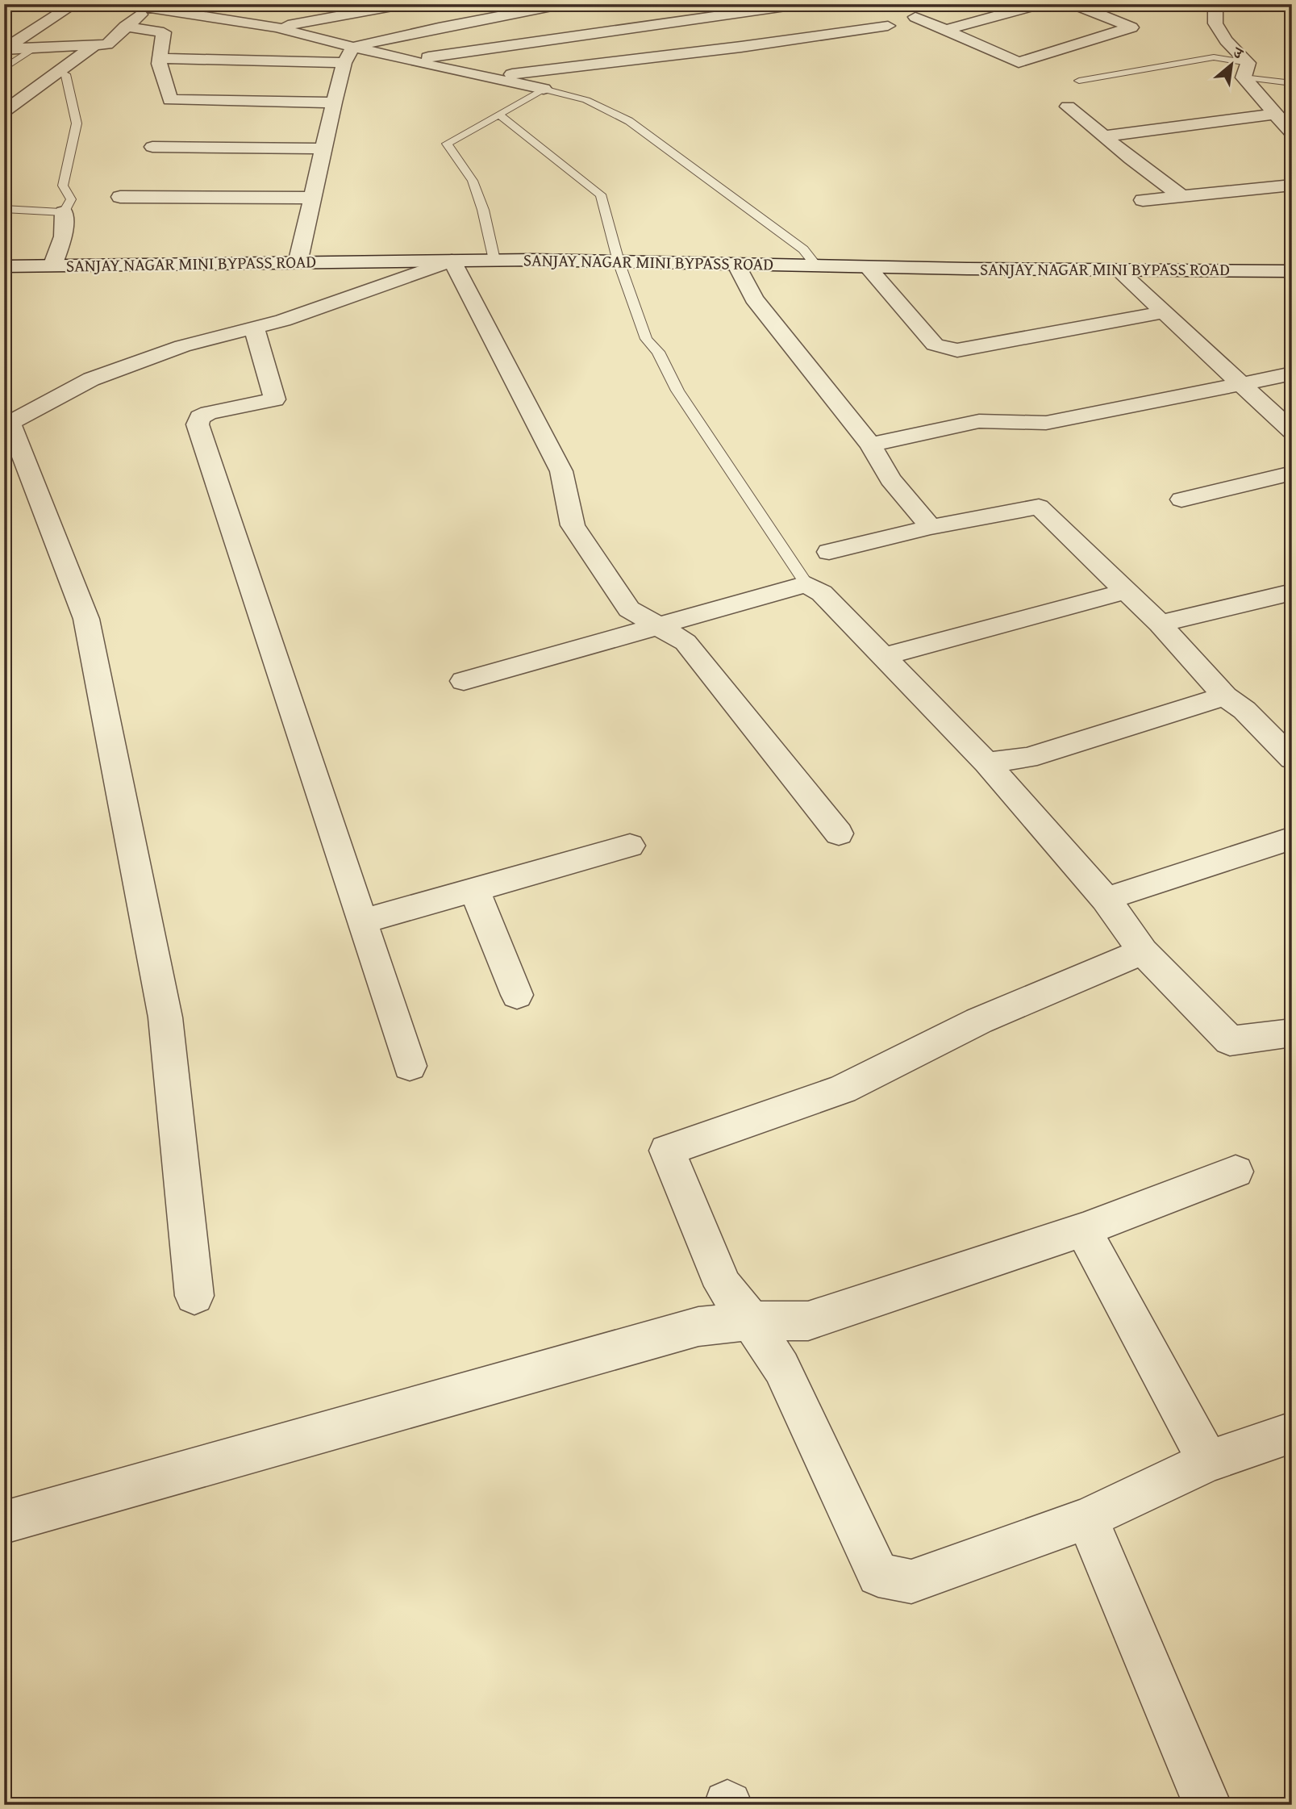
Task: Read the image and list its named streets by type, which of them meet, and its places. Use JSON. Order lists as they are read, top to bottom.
{
  "streets": {
    "street": ["SANJAY NAGAR MINI BYPASS ROAD"]
  },
  "north": "top right"
}
